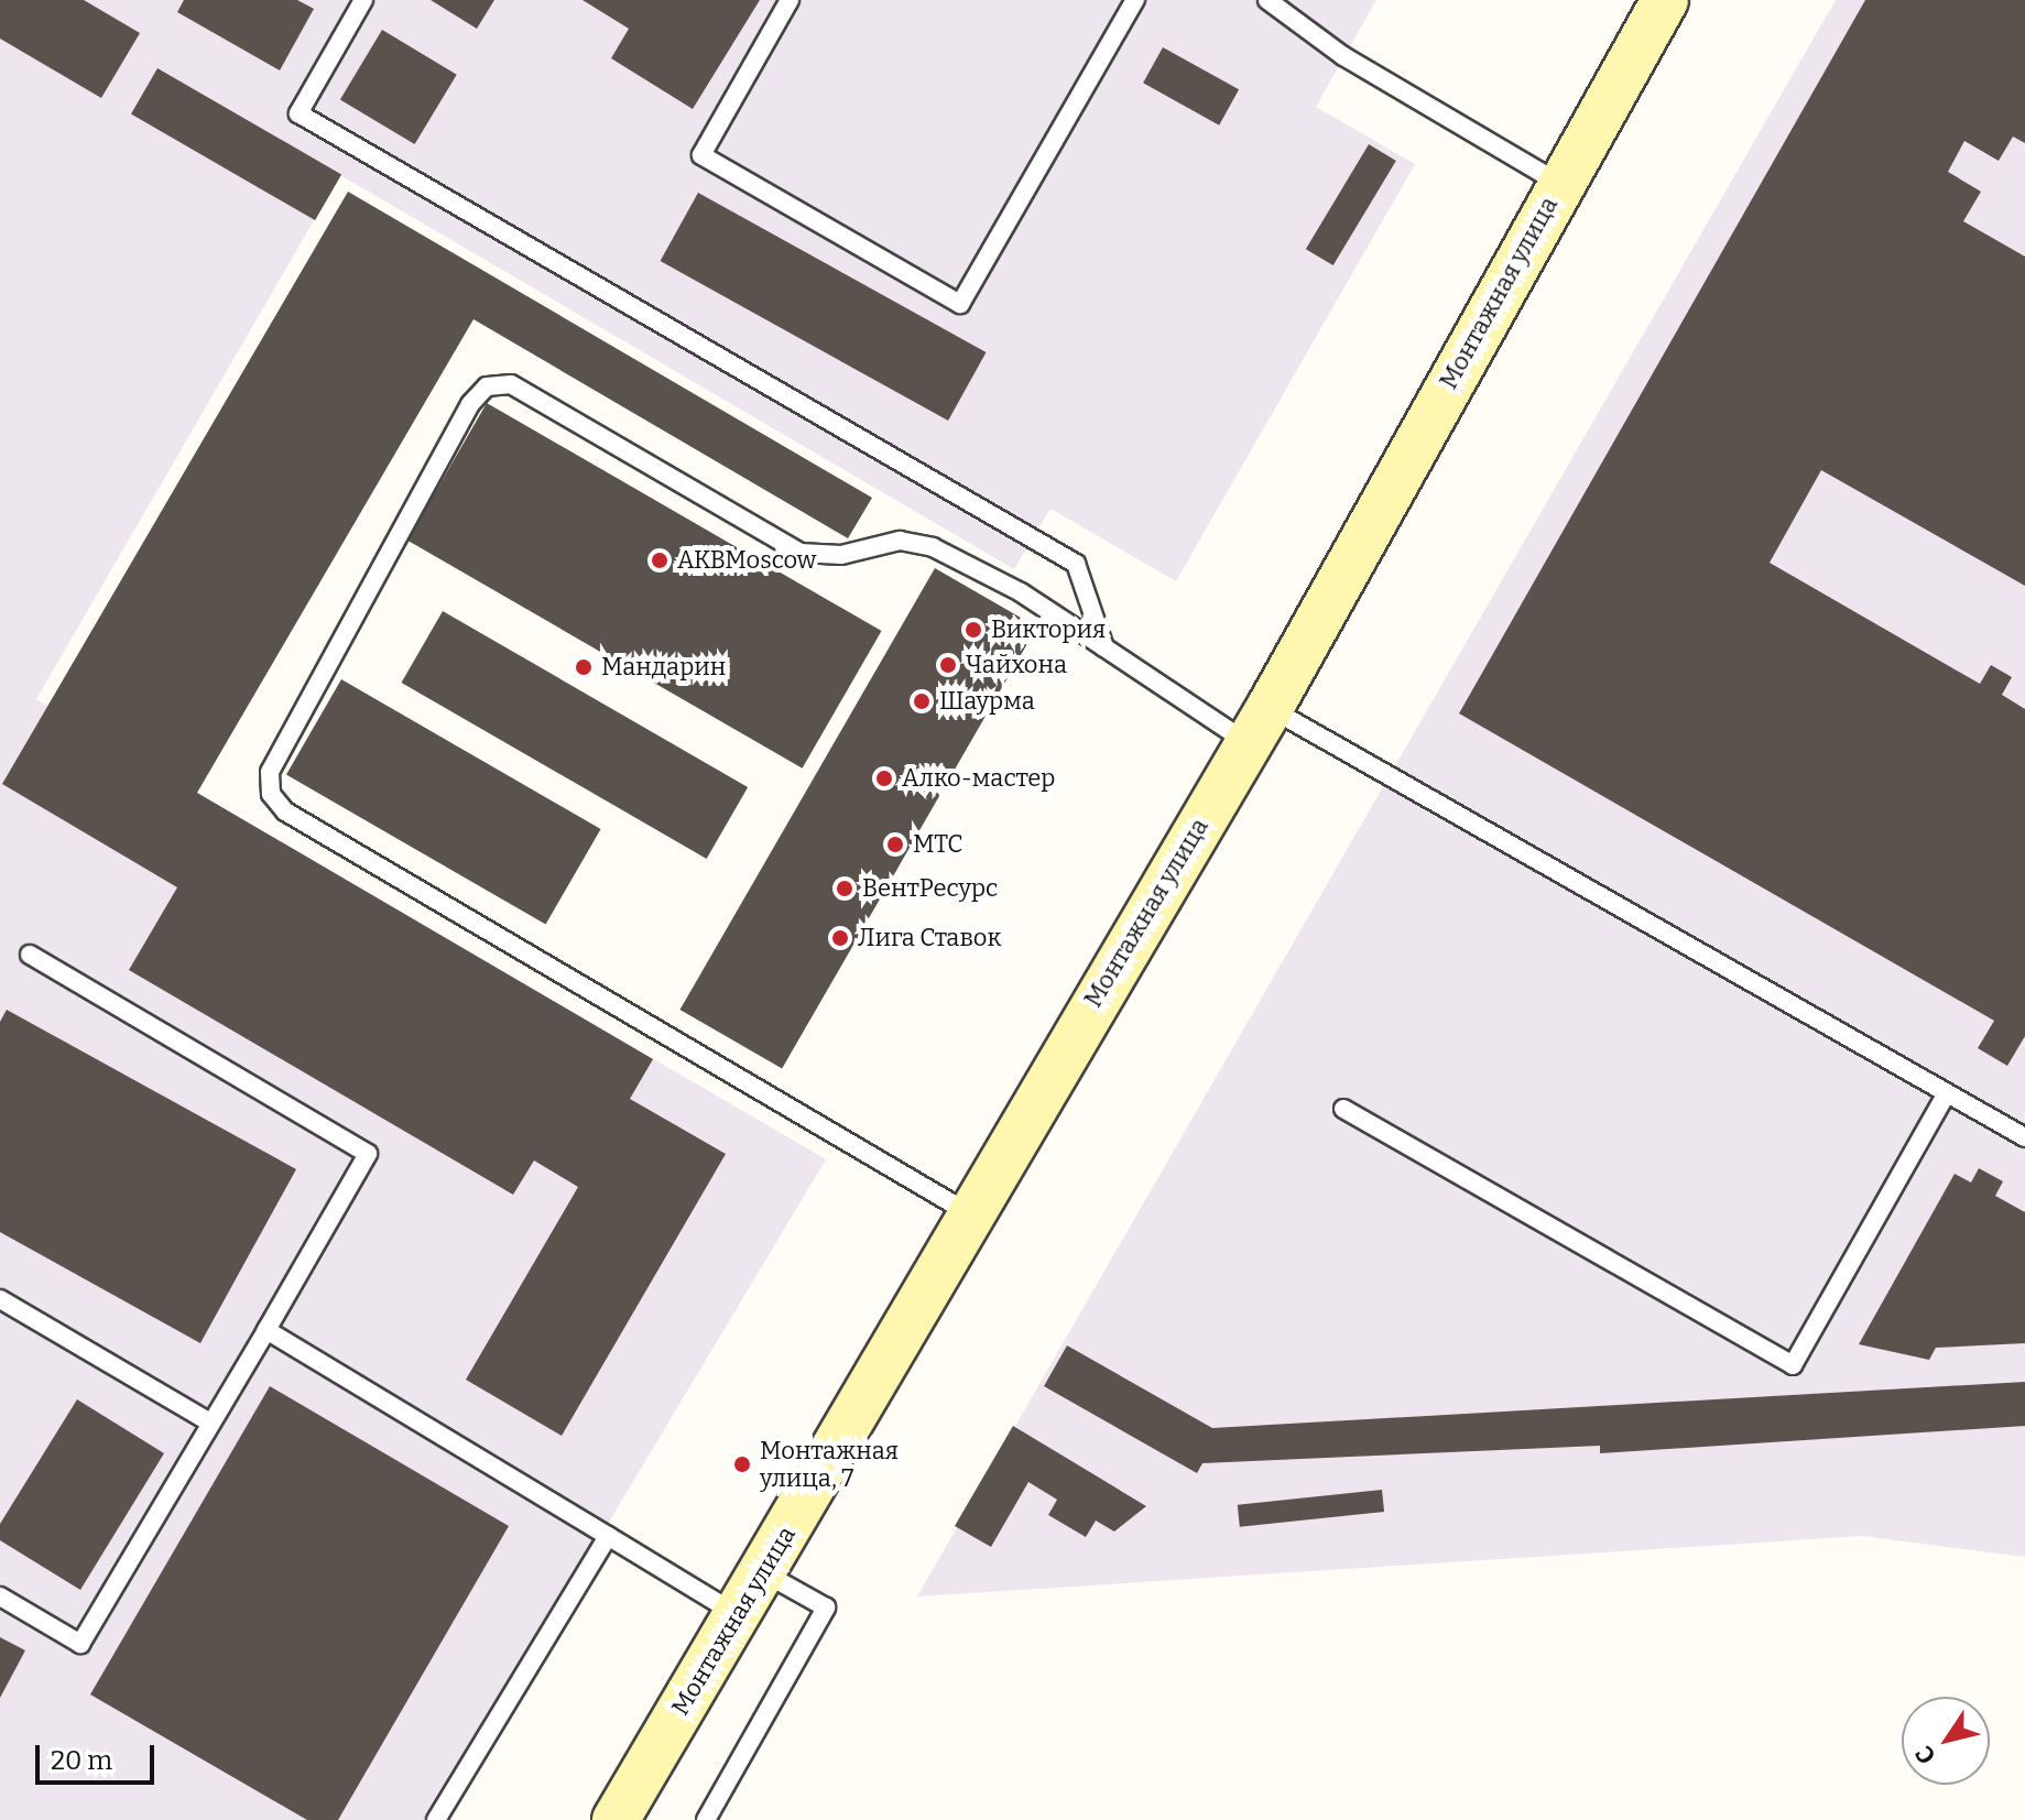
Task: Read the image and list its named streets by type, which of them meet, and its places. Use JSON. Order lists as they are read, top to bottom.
{
  "streets": {
    "street": ["Монтажная улица"]
  },
  "places": [
    "AKBMoscow",
    "Виктория",
    "Чайхона",
    "Мандарин",
    "Шаурма",
    "Алко-мастер",
    "МТС",
    "ВентРесурс",
    "Лига Ставок",
    "Монтажная улица, 7"
  ],
  "scale_bar": "20 m",
  "north": "bottom left"
}
